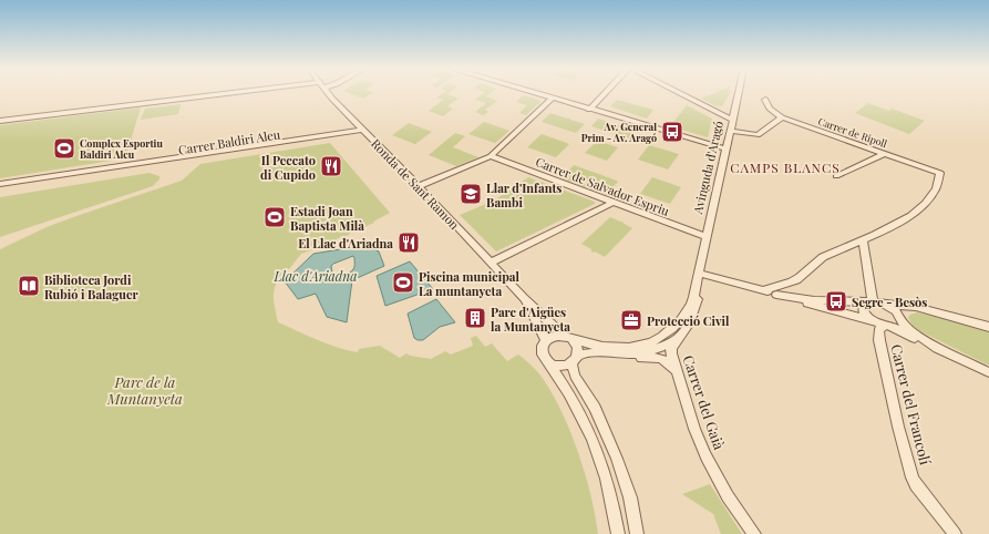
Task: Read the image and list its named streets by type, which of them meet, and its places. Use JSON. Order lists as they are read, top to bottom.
{
  "streets": {
    "street": [
      "Carrer de Ripoll",
      "Carrer Baldiri Aleu",
      "Avinguda d'Aragó",
      "Ronda de Sant Ramon",
      "Carrer de Salvador Espriu",
      "Carrer del Gaià",
      "Carrer del Francolí"
    ]
  },
  "crossings": [
    ["Carrer Baldiri Aleu", "Ronda de Sant Ramon"],
    ["Avinguda d'Aragó", "Ronda de Sant Ramon"],
    ["Avinguda d'Aragó", "Carrer de Salvador Espriu"],
    ["Avinguda d'Aragó", "Carrer del Gaià"]
  ],
  "districts": ["CAMPS BLANCS"],
  "water": ["Llac d'Ariadna"],
  "parks": ["Parc de la Muntanyeta"],
  "places": {
    "bus stop": ["Av. General Prim - Av. Aragó", "Segre - Besòs"],
    "sports": ["Complex Esportiu Baldiri Aleu", "Estadi Joan Baptista Milà", "Piscina municipal La muntanyeta"],
    "restaurant": ["Il Peccato di Cupido", "El Llac d'Ariadna"],
    "school or university": ["Llar d'Infants Bambi"],
    "library": ["Biblioteca Jordi Rubió i Balaguer"],
    "building": ["Parc d'Aigües la Muntanyeta"],
    "office": ["Protecció Civil"]
  }
}
